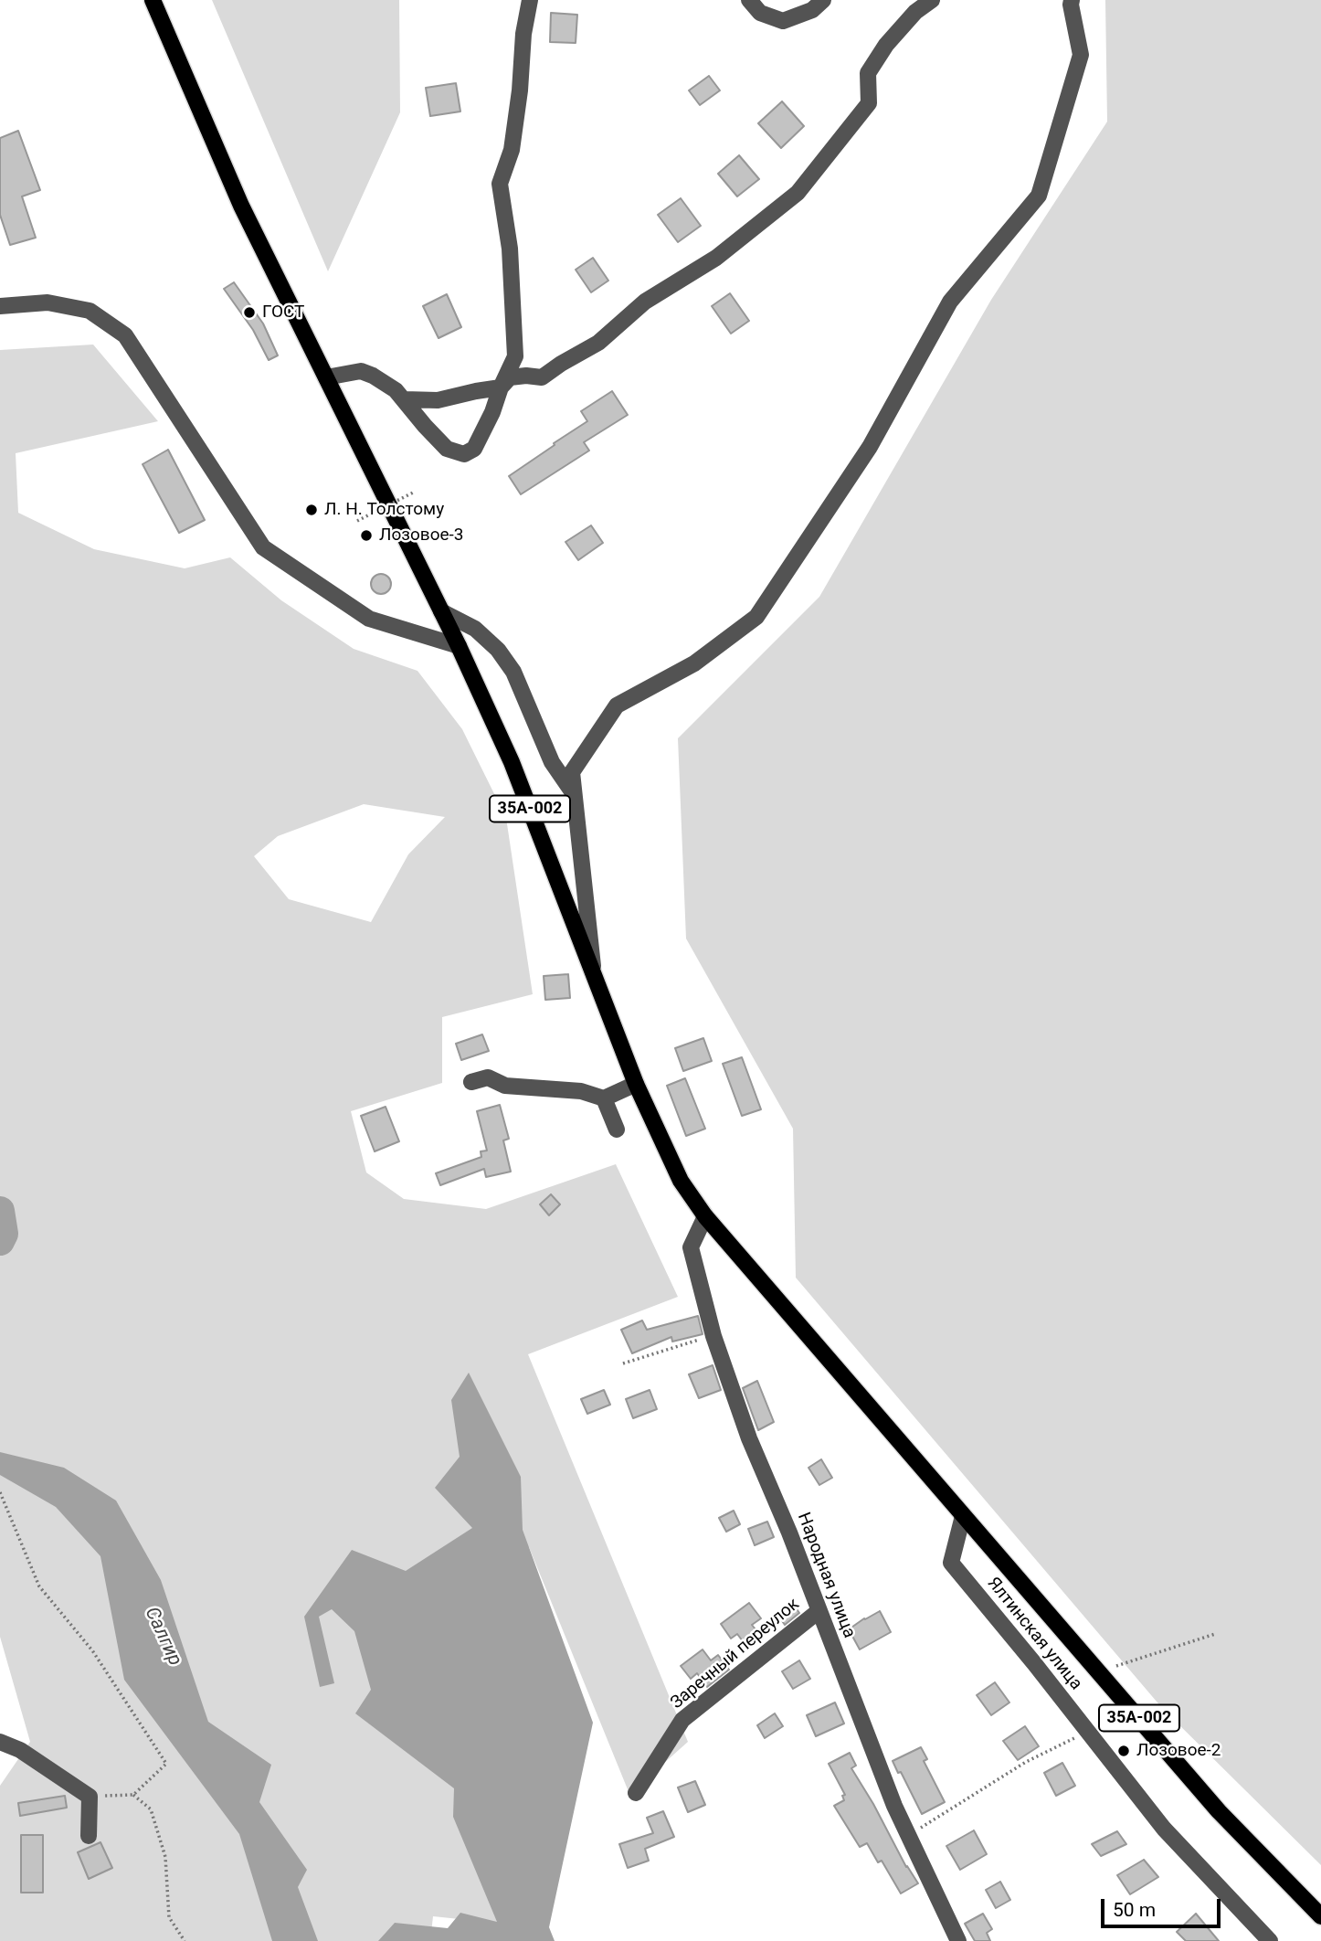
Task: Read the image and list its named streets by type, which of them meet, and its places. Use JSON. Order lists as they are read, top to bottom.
{
  "streets": {
    "main road": ["35А-002"],
    "street": ["Народная улица", "Ялтинская улица", "Заречный переулок"]
  },
  "crossings": [
    ["35А-002", "Народная улица"],
    ["35А-002", "Ялтинская улица"],
    ["Народная улица", "Заречный переулок"]
  ],
  "water": ["Салгир"],
  "places": [
    "ГОСТ",
    "Л. Н. Толстому",
    "Лозовое-3",
    "Лозовое-2"
  ],
  "scale_bar": "50 m"
}
